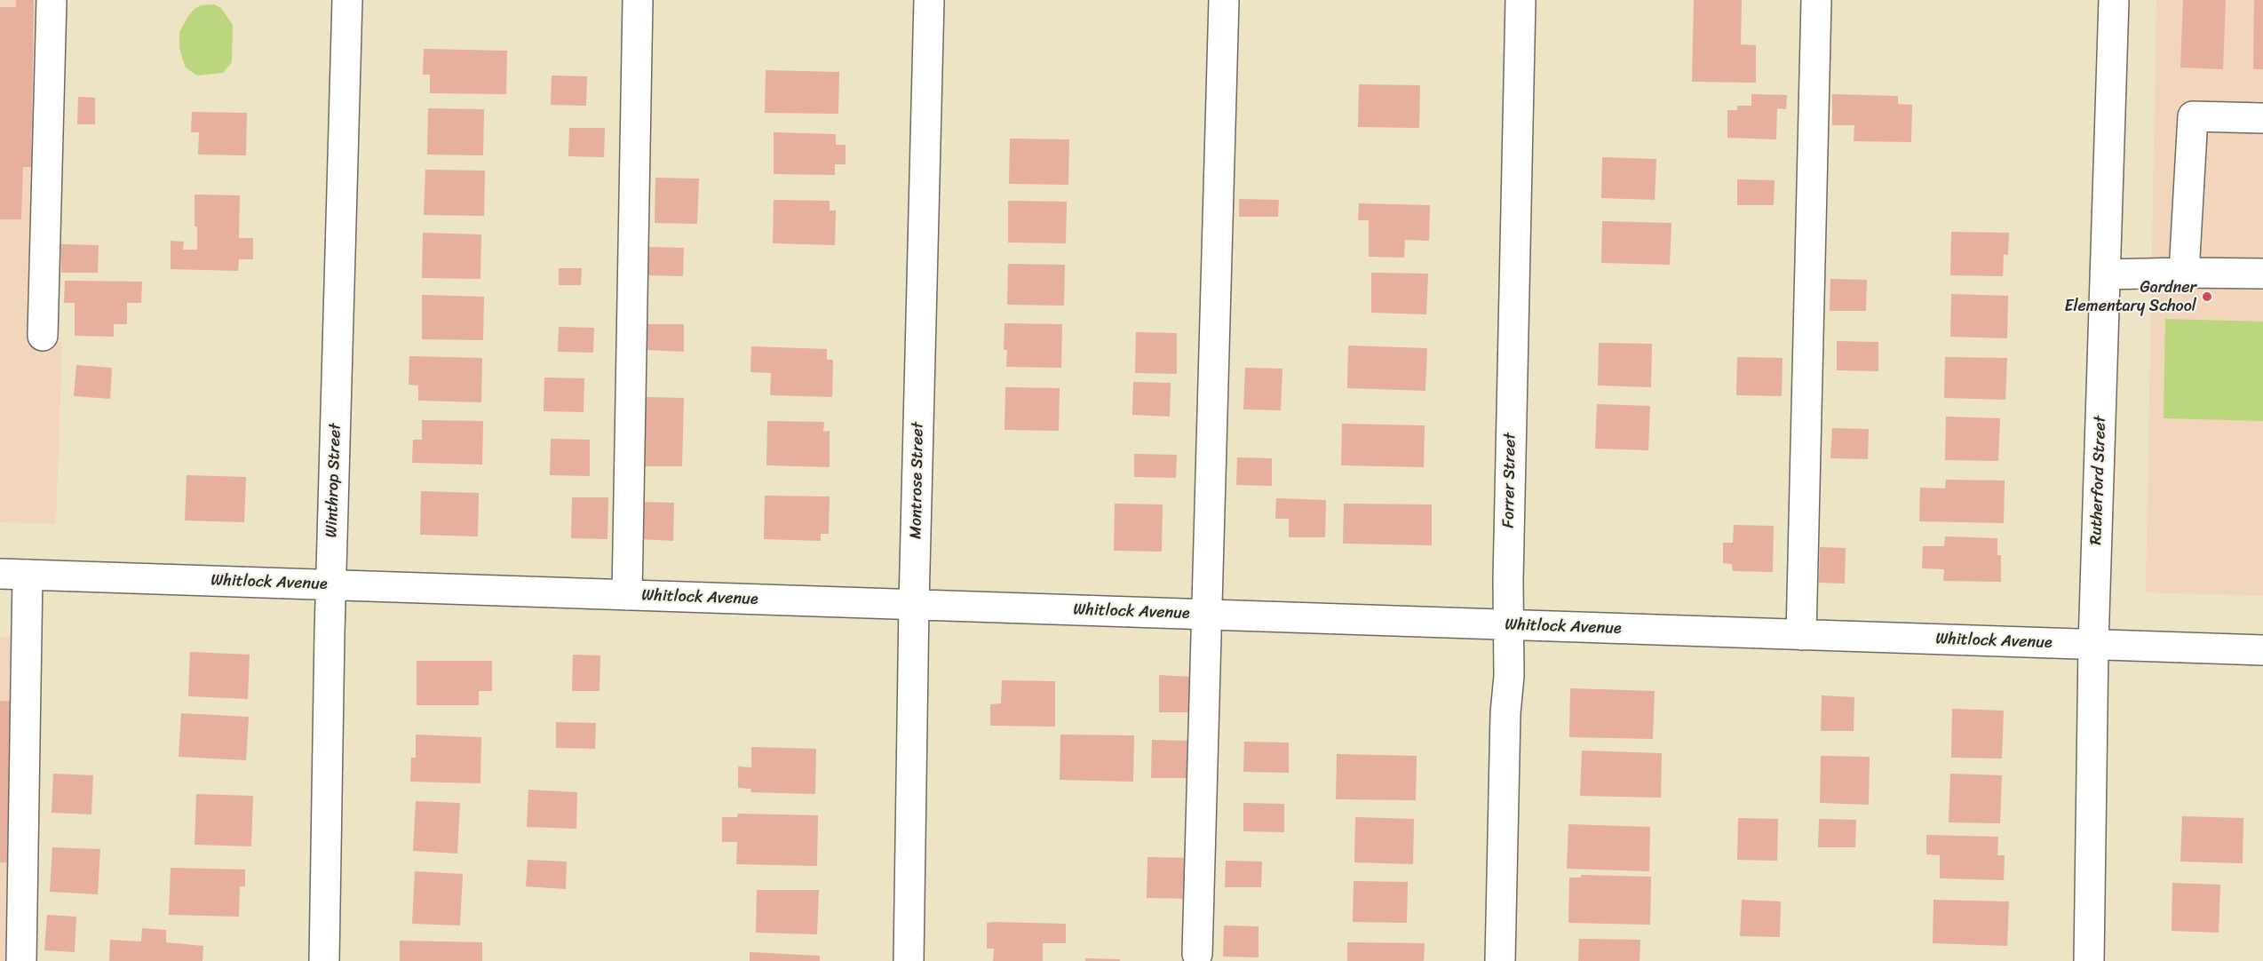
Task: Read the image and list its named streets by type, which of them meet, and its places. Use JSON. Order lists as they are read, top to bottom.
{
  "streets": {
    "street": [
      "Winthrop Street",
      "Montrose Street",
      "Forrer Street",
      "Rutherford Street",
      "Whitlock Avenue"
    ]
  },
  "crossings": [
    ["Winthrop Street", "Whitlock Avenue"],
    ["Montrose Street", "Whitlock Avenue"],
    ["Forrer Street", "Whitlock Avenue"],
    ["Rutherford Street", "Whitlock Avenue"]
  ],
  "places": ["Gardner Elementary School"]
}
